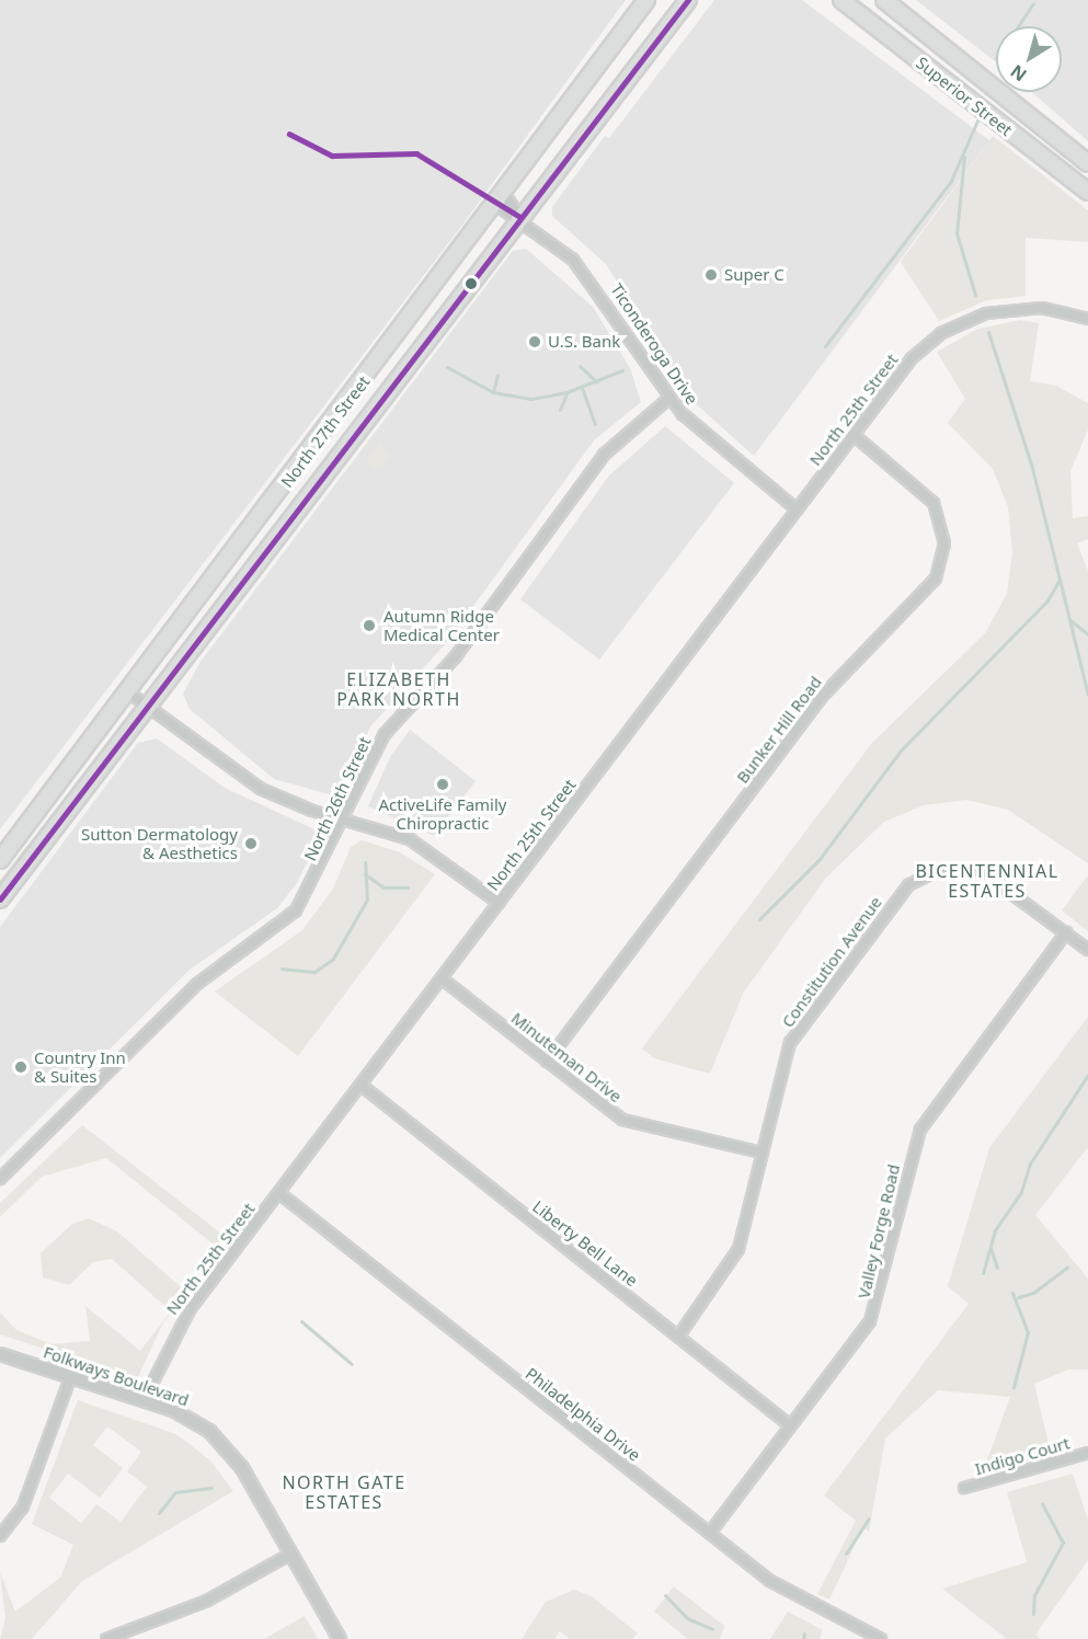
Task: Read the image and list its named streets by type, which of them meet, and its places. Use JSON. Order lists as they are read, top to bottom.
{
  "streets": {
    "main road": ["Superior Street", "North 27th Street"],
    "street": [
      "Ticonderoga Drive",
      "North 25th Street",
      "Bunker Hill Road",
      "North 26th Street",
      "Constitution Avenue",
      "Minuteman Drive",
      "Valley Forge Road",
      "Liberty Bell Lane",
      "Folkways Boulevard",
      "Philadelphia Drive",
      "Indigo Court"
    ]
  },
  "crossings": [
    ["Ticonderoga Drive", "North 25th Street"],
    ["Ticonderoga Drive", "North 27th Street"],
    ["Ticonderoga Drive", "North 26th Street"],
    ["North 25th Street", "Bunker Hill Road"],
    ["North 25th Street", "Minuteman Drive"],
    ["North 25th Street", "Liberty Bell Lane"],
    ["North 25th Street", "Folkways Boulevard"],
    ["North 25th Street", "Philadelphia Drive"],
    ["Bunker Hill Road", "Minuteman Drive"],
    ["Constitution Avenue", "Minuteman Drive"],
    ["Constitution Avenue", "Valley Forge Road"],
    ["Constitution Avenue", "Liberty Bell Lane"],
    ["Valley Forge Road", "Liberty Bell Lane"],
    ["Valley Forge Road", "Philadelphia Drive"]
  ],
  "districts": ["ELIZABETH PARK NORTH", "BICENTENNIAL ESTATES", "NORTH GATE ESTATES"],
  "places": [
    "Super C",
    "U.S. Bank",
    "Autumn Ridge Medical Center",
    "ActiveLife Family Chiropractic",
    "Sutton Dermatology & Aesthetics",
    "Country Inn & Suites"
  ],
  "north": "bottom left"
}
